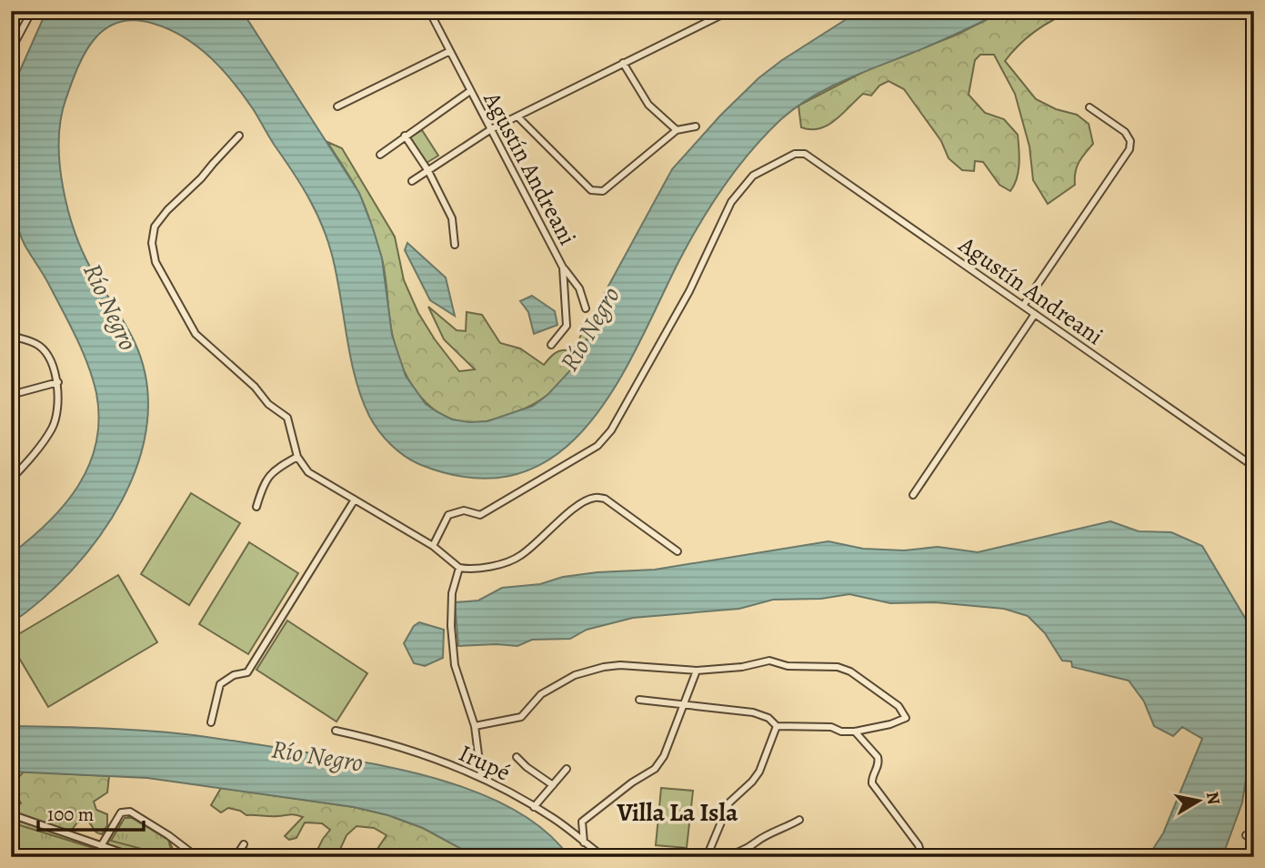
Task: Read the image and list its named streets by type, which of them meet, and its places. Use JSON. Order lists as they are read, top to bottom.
{
  "streets": {
    "street": ["Agustín Andreani", "Irupé"]
  },
  "districts": ["Villa La Isla"],
  "water": ["Río Negro"],
  "scale_bar": "100 m",
  "north": "right"
}
